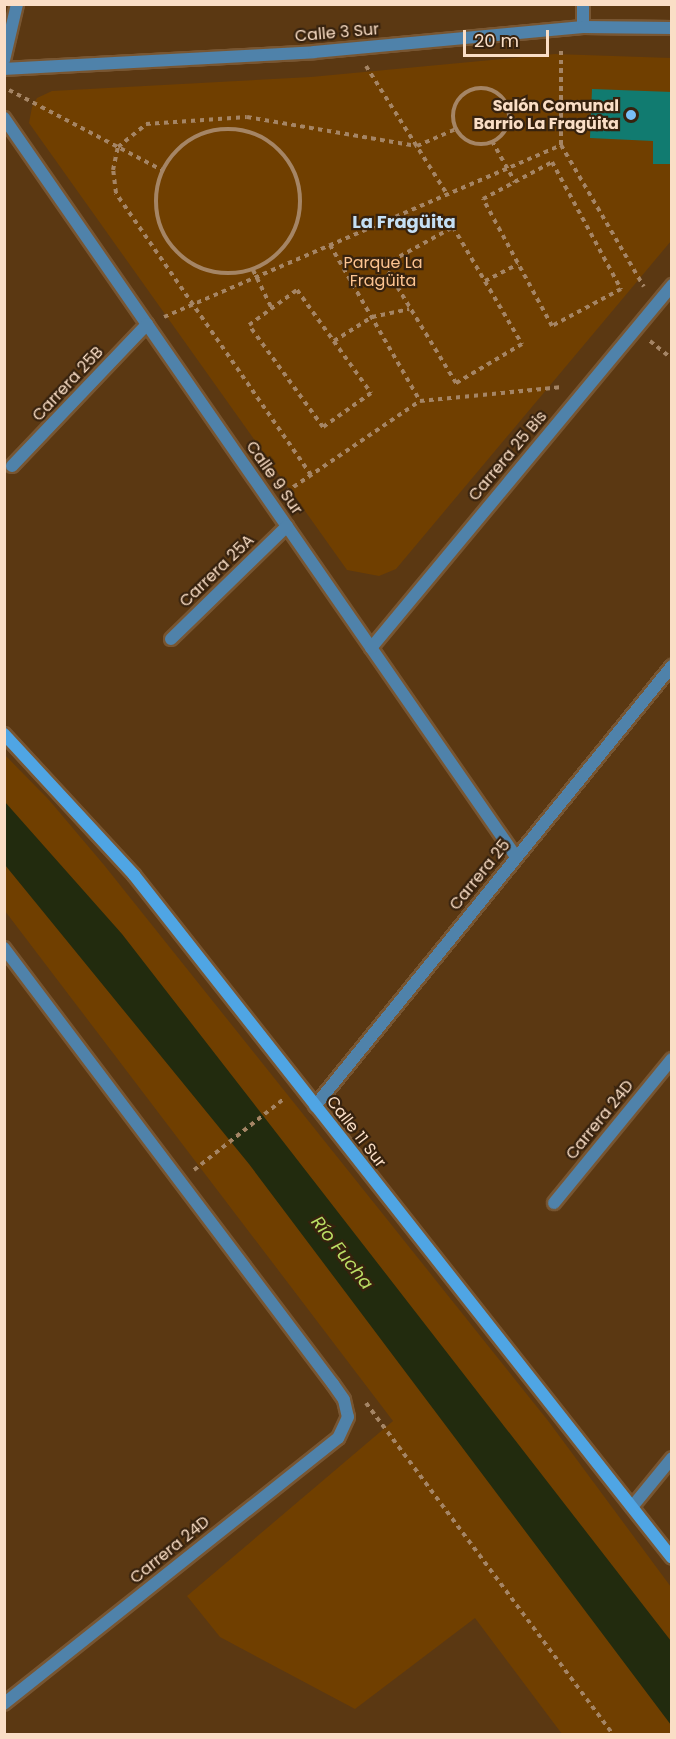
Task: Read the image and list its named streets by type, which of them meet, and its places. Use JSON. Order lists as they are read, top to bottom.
{
  "streets": {
    "street": [
      "Calle 3 Sur",
      "Carrera 25B",
      "Carrera 25 Bis",
      "Calle 9 Sur",
      "Carrera 25A",
      "Carrera 25",
      "Carrera 24D",
      "Calle 11 Sur"
    ]
  },
  "crossings": [
    ["Carrera 25B", "Calle 9 Sur"],
    ["Carrera 25 Bis", "Calle 9 Sur"],
    ["Calle 9 Sur", "Carrera 25A"],
    ["Calle 9 Sur", "Carrera 25"],
    ["Carrera 25", "Calle 11 Sur"]
  ],
  "districts": ["La Fragüita"],
  "water": ["Río Fucha"],
  "parks": ["Parque La Fragüita"],
  "places": ["Salón Comunal Barrio La Fragüita"],
  "scale_bar": "20 m"
}
